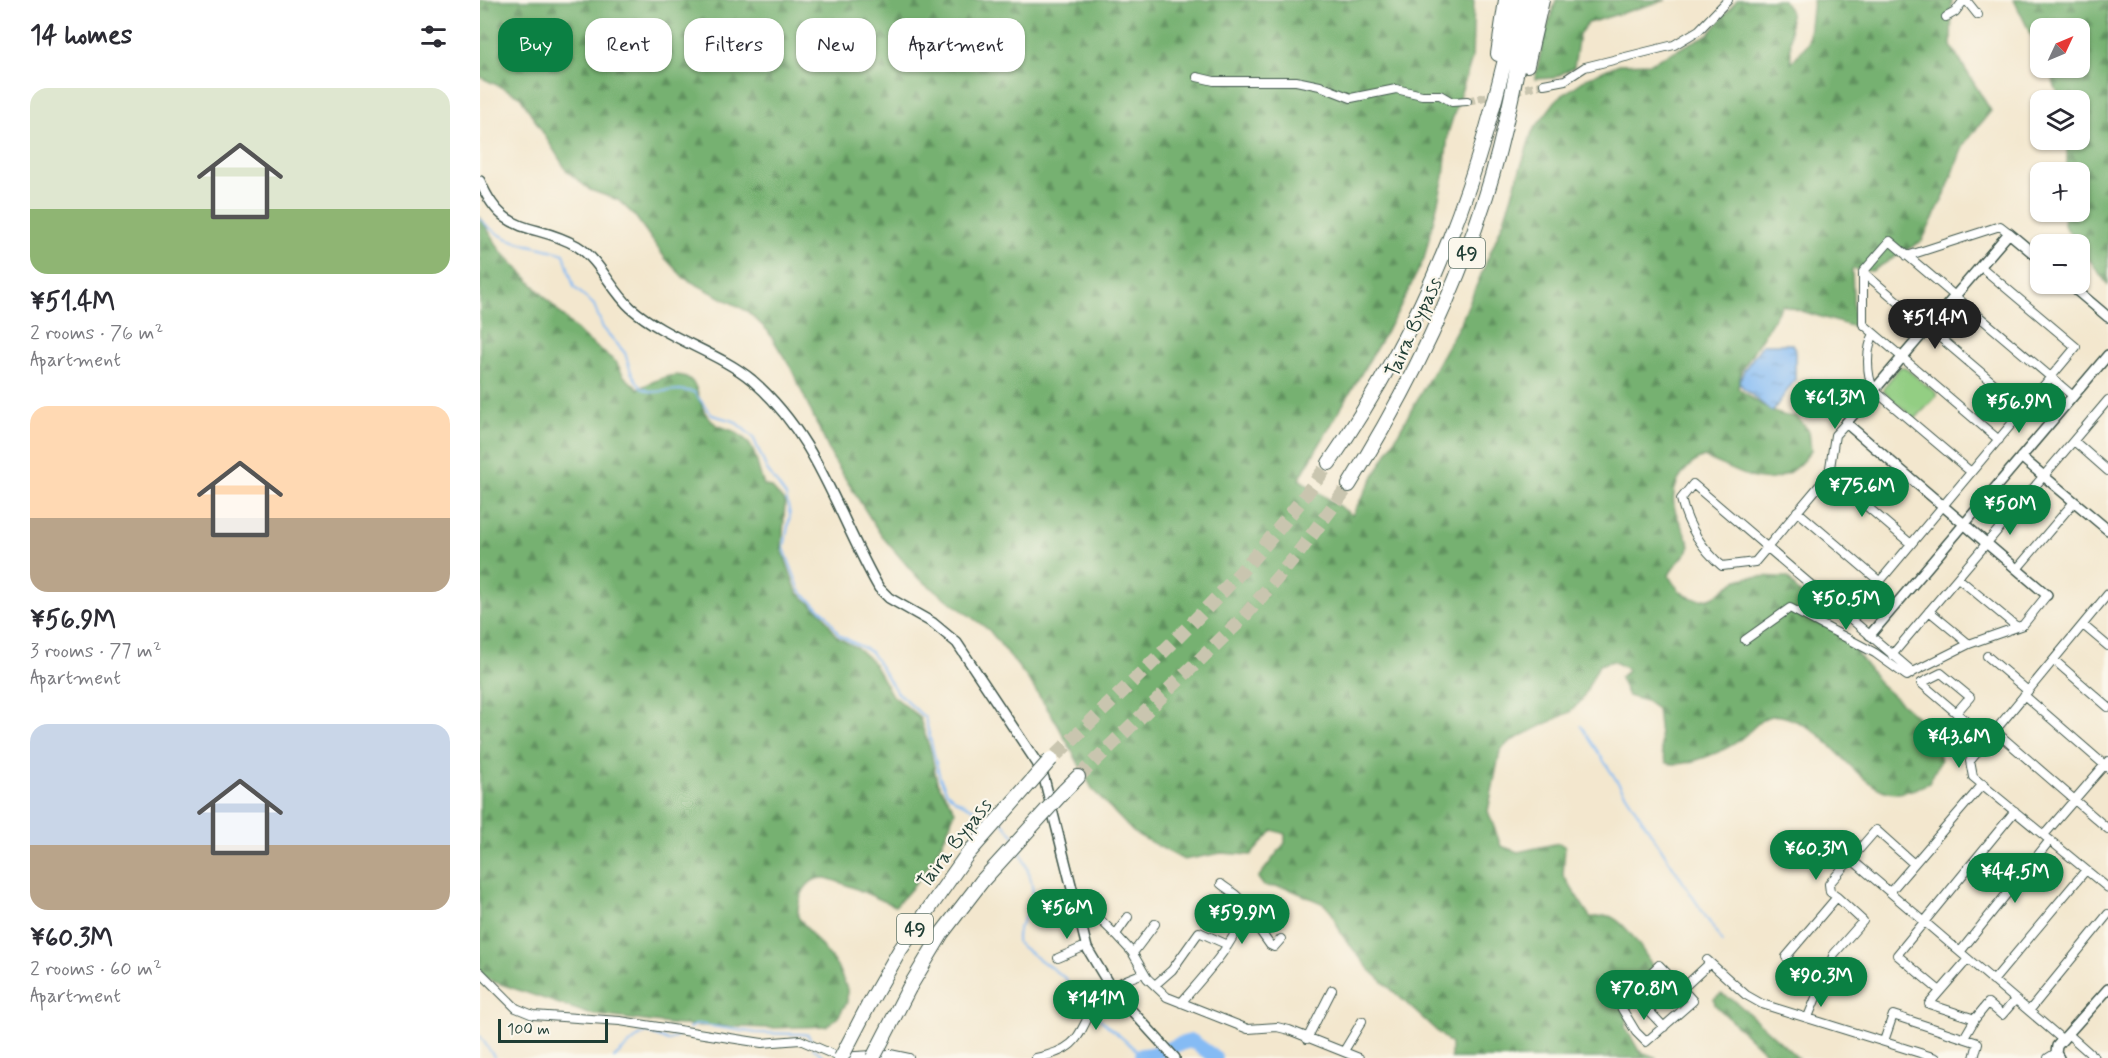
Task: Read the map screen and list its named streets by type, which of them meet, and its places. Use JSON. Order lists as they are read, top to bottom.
{
  "streets": {
    "highway": ["49", "Taira Bypass"]
  },
  "scale_bar": "100 m",
  "north": "top right",
  "page": {
    "heading": "14 homes",
    "map_buttons": ["+", "−"],
    "chip": [
      "Buy",
      "Rent",
      "Filters",
      "New",
      "Apartment"
    ],
    "list": [
      {
        "name": "¥51.4M",
        "note": "2 rooms · 76 m² · Apartment"
      },
      {
        "name": "¥56.9M",
        "note": "3 rooms · 77 m² · Apartment"
      },
      {
        "name": "¥60.3M",
        "note": "2 rooms · 60 m² · Apartment"
      }
    ],
    "price": [
      "¥51.4M",
      "¥61.3M",
      "¥56.9M",
      "¥75.6M",
      "¥50M",
      "¥50.5M",
      "¥43.6M",
      "¥60.3M",
      "¥44.5M",
      "¥56M",
      "¥59.9M",
      "¥90.3M",
      "¥70.8M",
      "¥141M"
    ],
    "scale": "100 m"
  }
}
